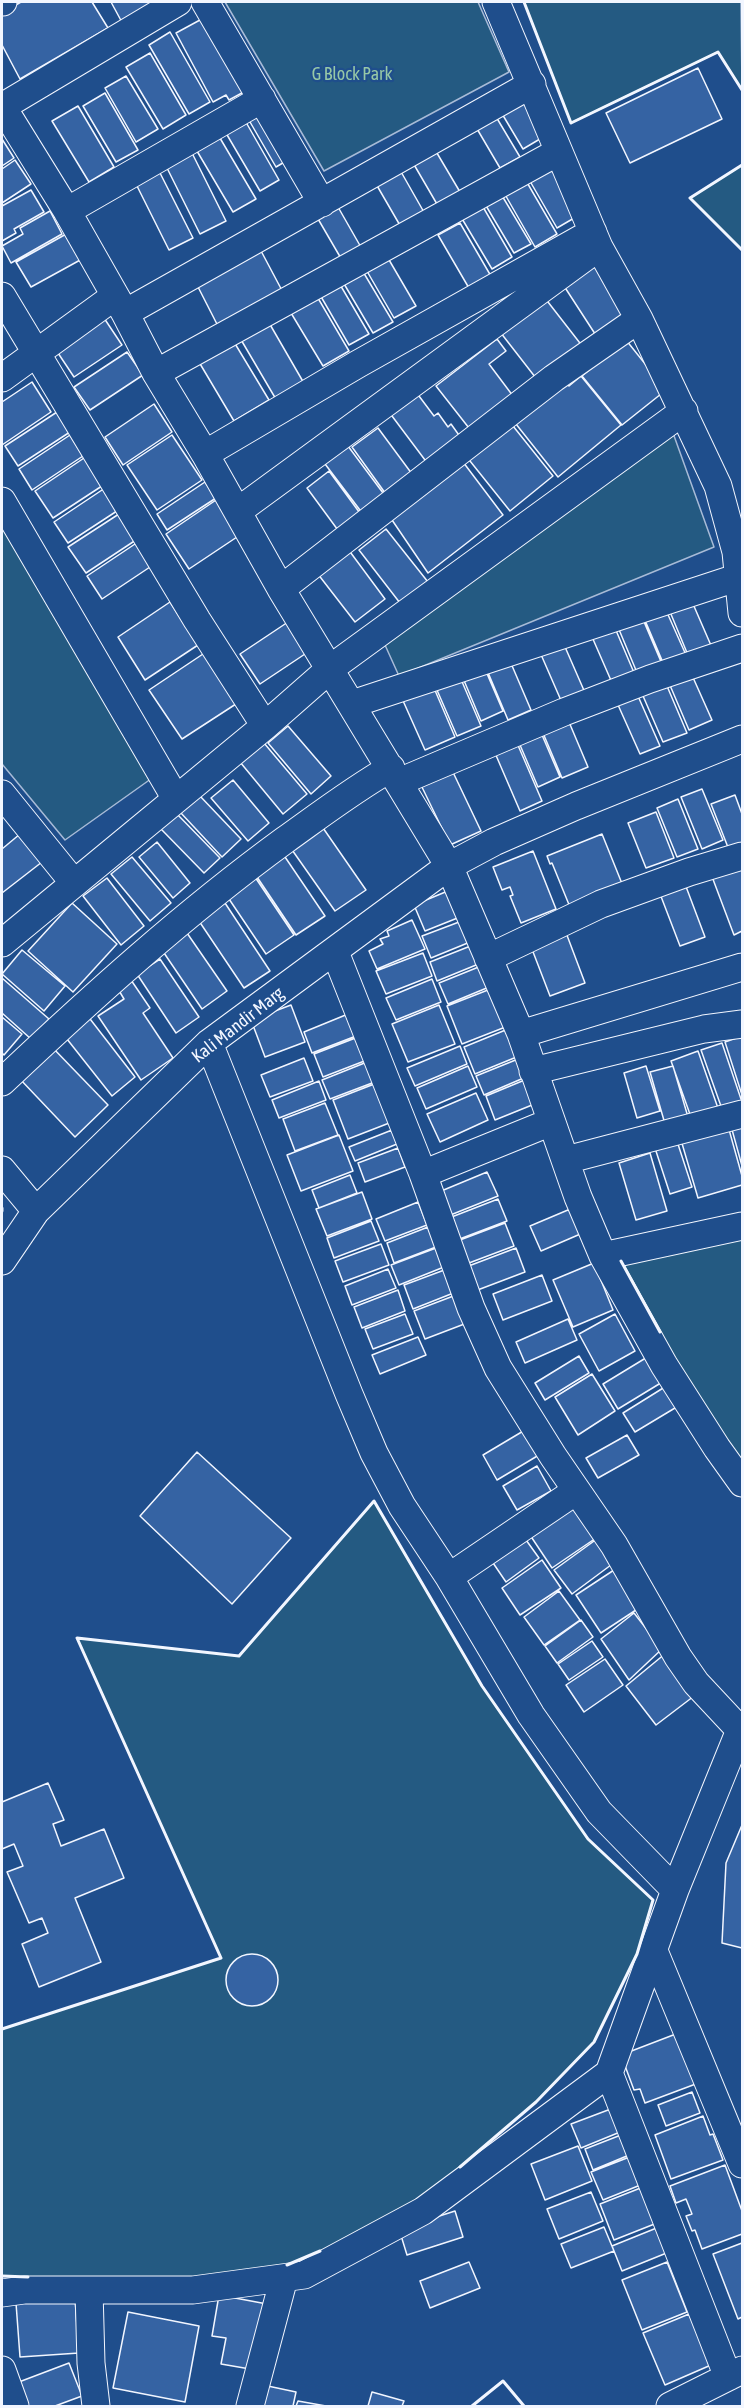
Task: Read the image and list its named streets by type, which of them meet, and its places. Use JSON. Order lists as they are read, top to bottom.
{
  "streets": {
    "street": ["Kali Mandir Marg"]
  },
  "parks": ["G Block Park"]
}
